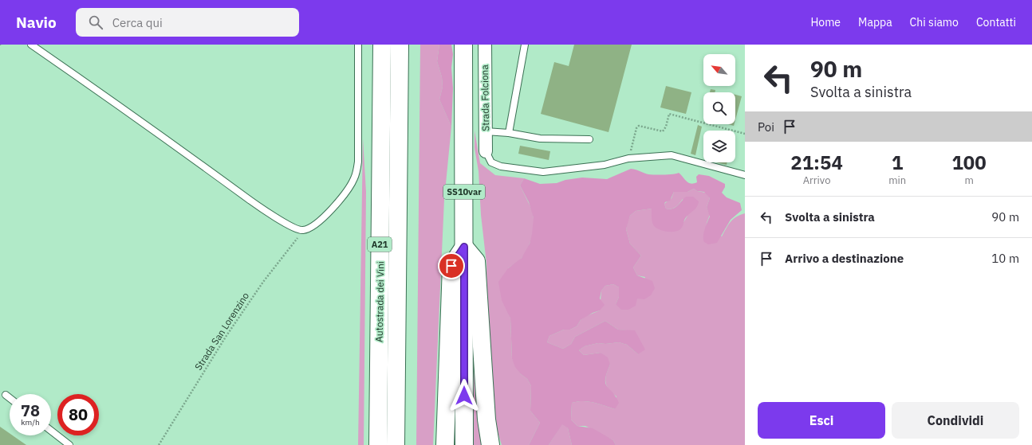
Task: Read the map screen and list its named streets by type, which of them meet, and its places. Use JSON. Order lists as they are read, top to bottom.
{
  "streets": {
    "highway": ["SS10var", "A21", "Autostrada dei Vini"],
    "street": ["Strada Folciona"],
    "path": ["Strada San Lorenzino"]
  },
  "north": "top left",
  "page": {
    "header": "Navio",
    "search": "Cerca qui",
    "nav": [
      "Home",
      "Mappa",
      "Chi siamo",
      "Contatti"
    ],
    "turn": ["90 m", "Svolta a sinistra"],
    "then": "Poi",
    "eta": [
      "21:54",
      "Arrivo",
      "1",
      "min",
      "100",
      "m"
    ],
    "list": [
      {
        "name": "Svolta a sinistra",
        "value": "90 m"
      },
      {
        "name": "Arrivo a destinazione",
        "value": "10 m"
      }
    ],
    "speed": "78 km/h",
    "limit": "80",
    "buttons": ["Esci", "Condividi"]
  }
}
